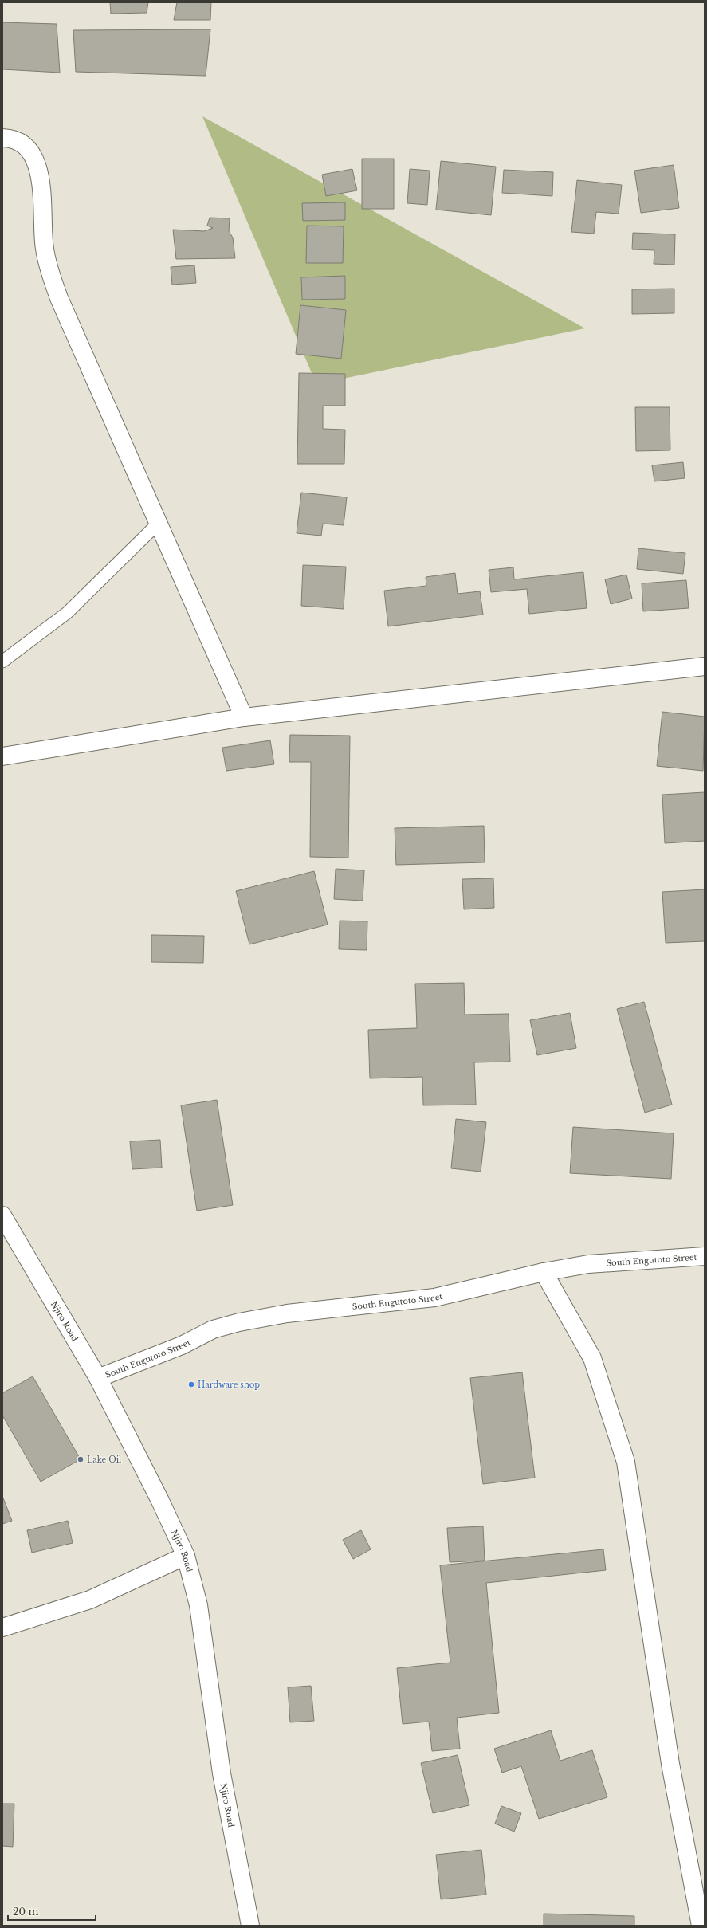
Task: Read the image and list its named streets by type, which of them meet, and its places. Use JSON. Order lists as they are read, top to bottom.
{
  "streets": {
    "street": ["South Engutoto Street", "Njiro Road"]
  },
  "crossings": [
    ["South Engutoto Street", "Njiro Road"]
  ],
  "places": ["Hardware shop", "Lake Oil"],
  "scale_bar": "20 m"
}
